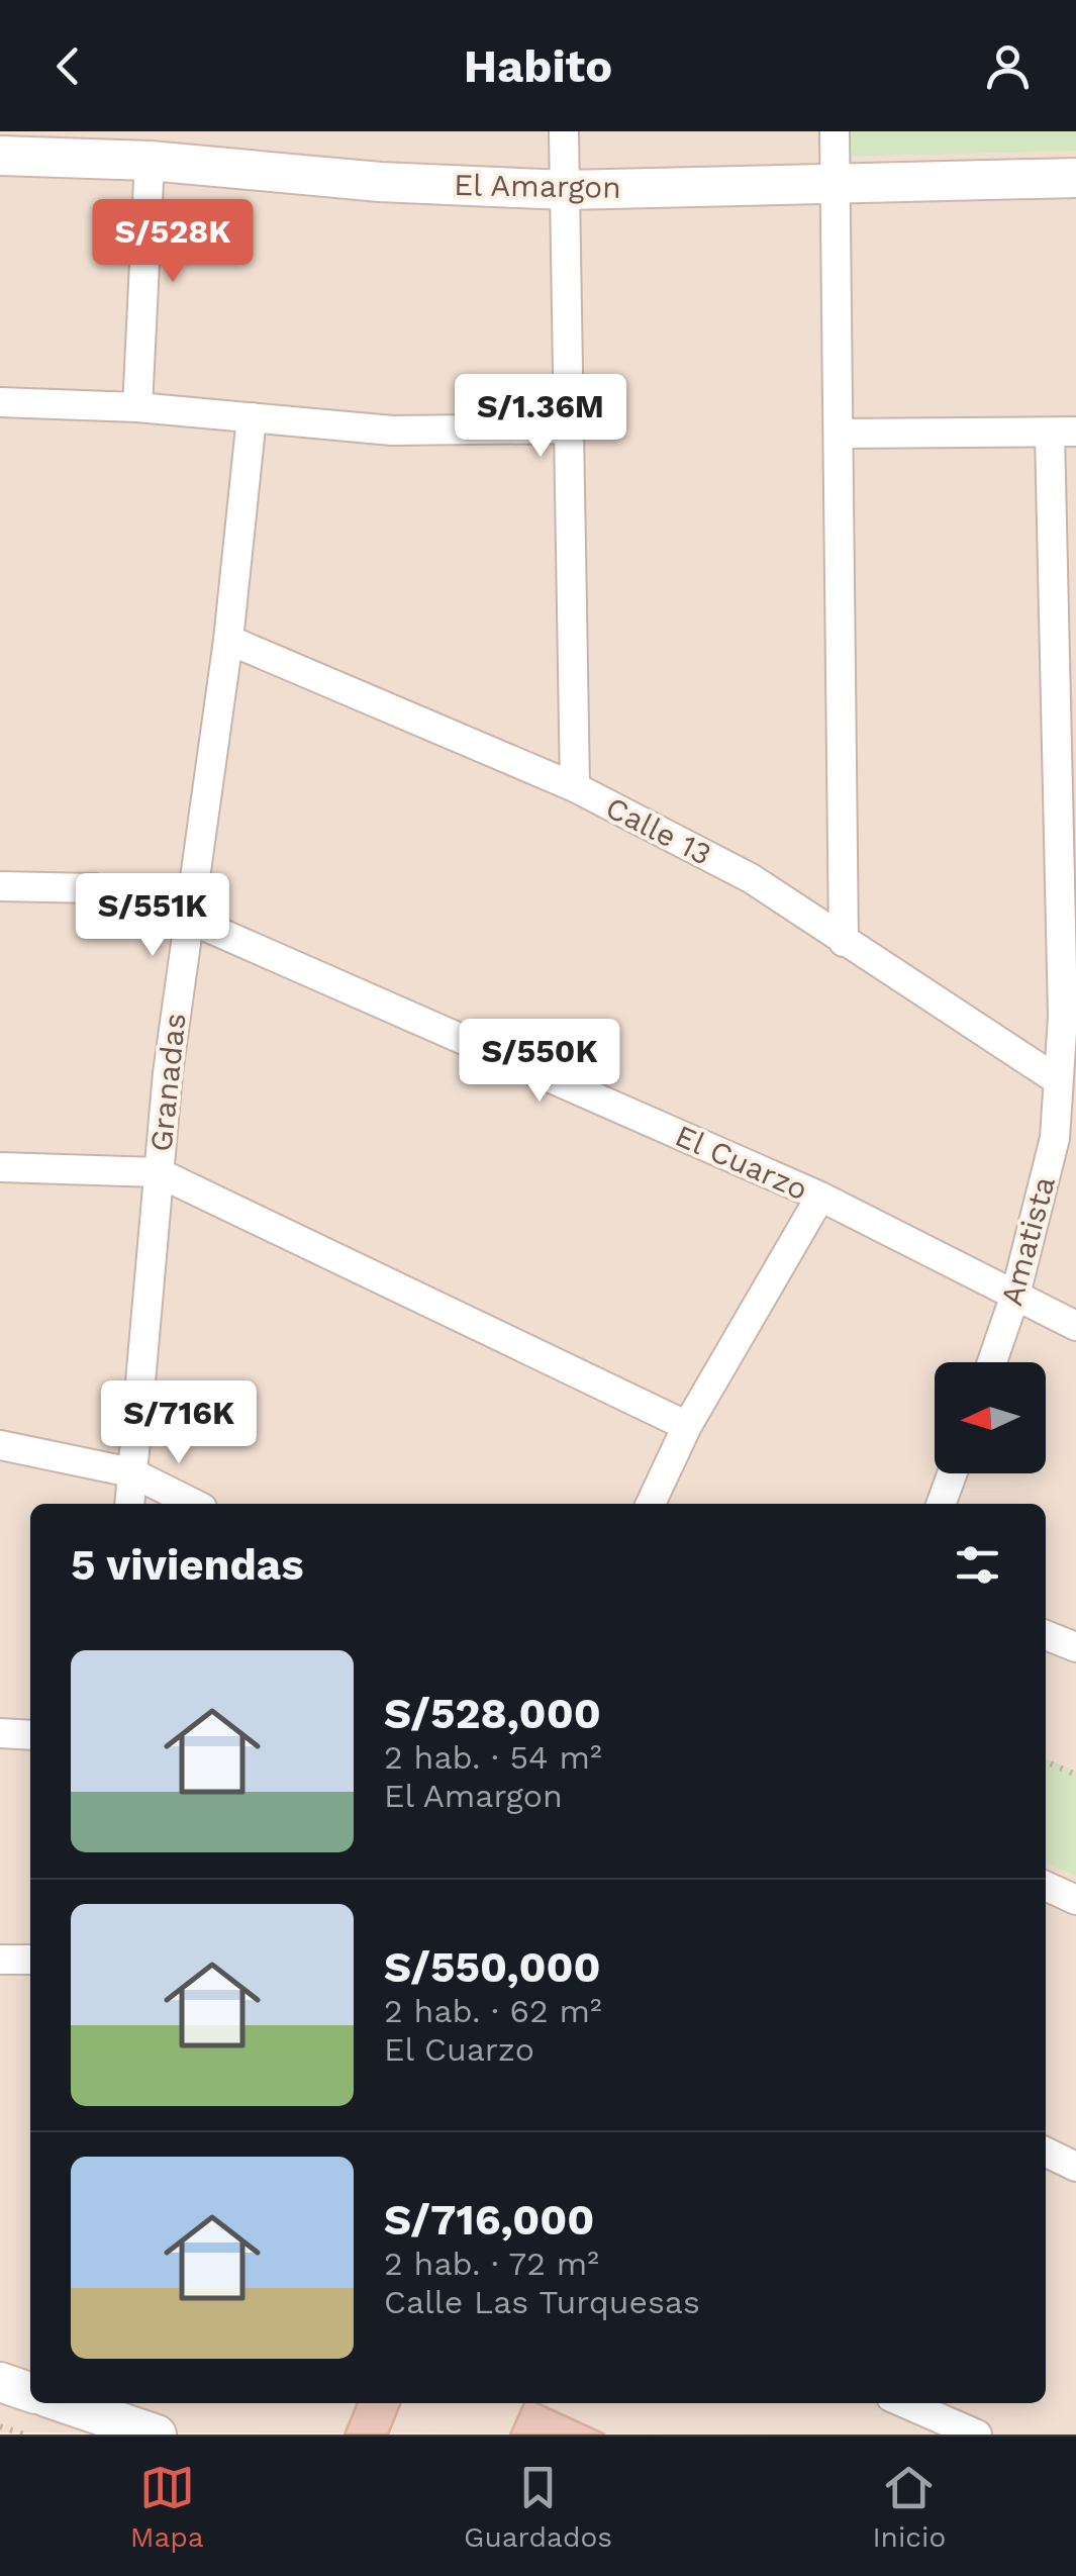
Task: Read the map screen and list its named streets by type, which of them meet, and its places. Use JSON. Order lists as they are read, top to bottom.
{
  "streets": {
    "street": [
      "El Amargon",
      "Calle 13",
      "Granadas",
      "El Cuarzo",
      "Amatista"
    ]
  },
  "crossings": [
    ["Calle 13", "Granadas"],
    ["Calle 13", "Amatista"],
    ["Granadas", "El Cuarzo"],
    ["El Cuarzo", "Amatista"]
  ],
  "north": "left",
  "page": {
    "header": "Habito",
    "price": [
      "S/528K",
      "S/1.36M",
      "S/551K",
      "S/550K",
      "S/716K"
    ],
    "heading": "5 viviendas",
    "list": [
      {
        "name": "S/528,000",
        "note": "2 hab. · 54 m² · El Amargon"
      },
      {
        "name": "S/550,000",
        "note": "2 hab. · 62 m² · El Cuarzo"
      },
      {
        "name": "S/716,000",
        "note": "2 hab. · 72 m² · Calle Las Turquesas"
      }
    ],
    "tabs": ["Mapa", "Guardados", "Inicio"]
  }
}
